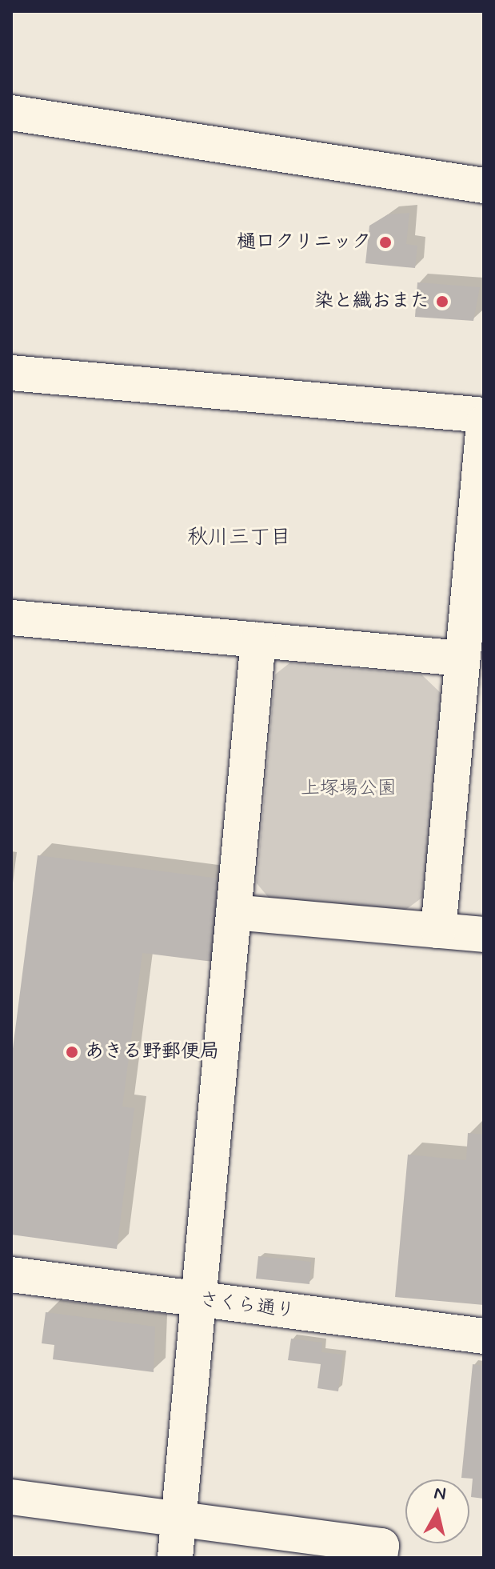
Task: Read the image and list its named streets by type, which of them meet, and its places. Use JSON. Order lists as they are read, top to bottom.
{
  "streets": {
    "street": ["さくら通り"]
  },
  "districts": ["秋川三丁目"],
  "parks": ["上塚場公園"],
  "places": ["樋口クリニック", "染と織おまた", "あきる野郵便局"],
  "north": "top"
}
